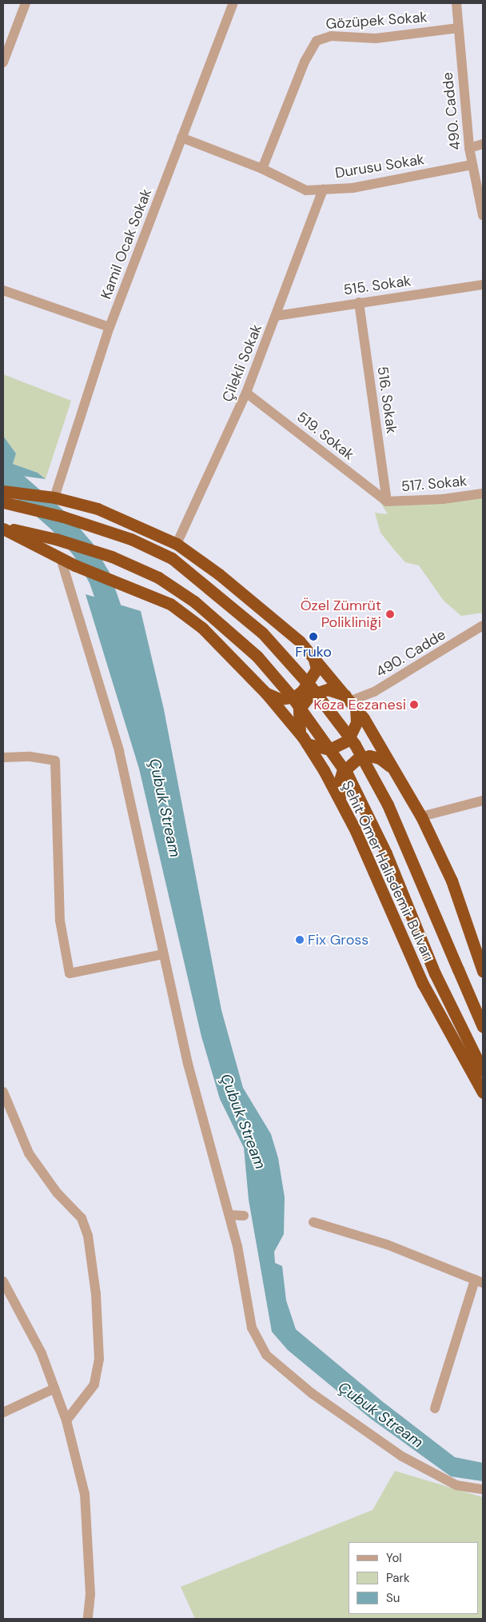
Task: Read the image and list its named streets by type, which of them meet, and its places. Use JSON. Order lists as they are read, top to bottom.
{
  "streets": {
    "highway": ["Şehit Ömer Halisdemir Bulvarı"],
    "street": [
      "Gözüpek Sokak",
      "490. Cadde",
      "Durusu Sokak",
      "Kamil Ocak Sokak",
      "515. Sokak",
      "Çilekli Sokak",
      "516. Sokak",
      "519. Sokak",
      "517. Sokak"
    ]
  },
  "crossings": [
    ["Gözüpek Sokak", "490. Cadde"],
    ["Gözüpek Sokak", "Durusu Sokak"],
    ["490. Cadde", "Durusu Sokak"],
    ["490. Cadde", "Şehit Ömer Halisdemir Bulvarı"],
    ["Durusu Sokak", "Kamil Ocak Sokak"],
    ["Durusu Sokak", "Çilekli Sokak"],
    ["515. Sokak", "Çilekli Sokak"],
    ["515. Sokak", "516. Sokak"],
    ["Çilekli Sokak", "519. Sokak"],
    ["516. Sokak", "519. Sokak"],
    ["516. Sokak", "517. Sokak"],
    ["519. Sokak", "517. Sokak"]
  ],
  "water": ["Çubuk Stream"],
  "places": [
    "Özel Zümrüt Polikliniği",
    "Fruko",
    "Koza Eczanesi",
    "Fix Gross"
  ],
  "legend": ["Yol", "Park", "Su"]
}
